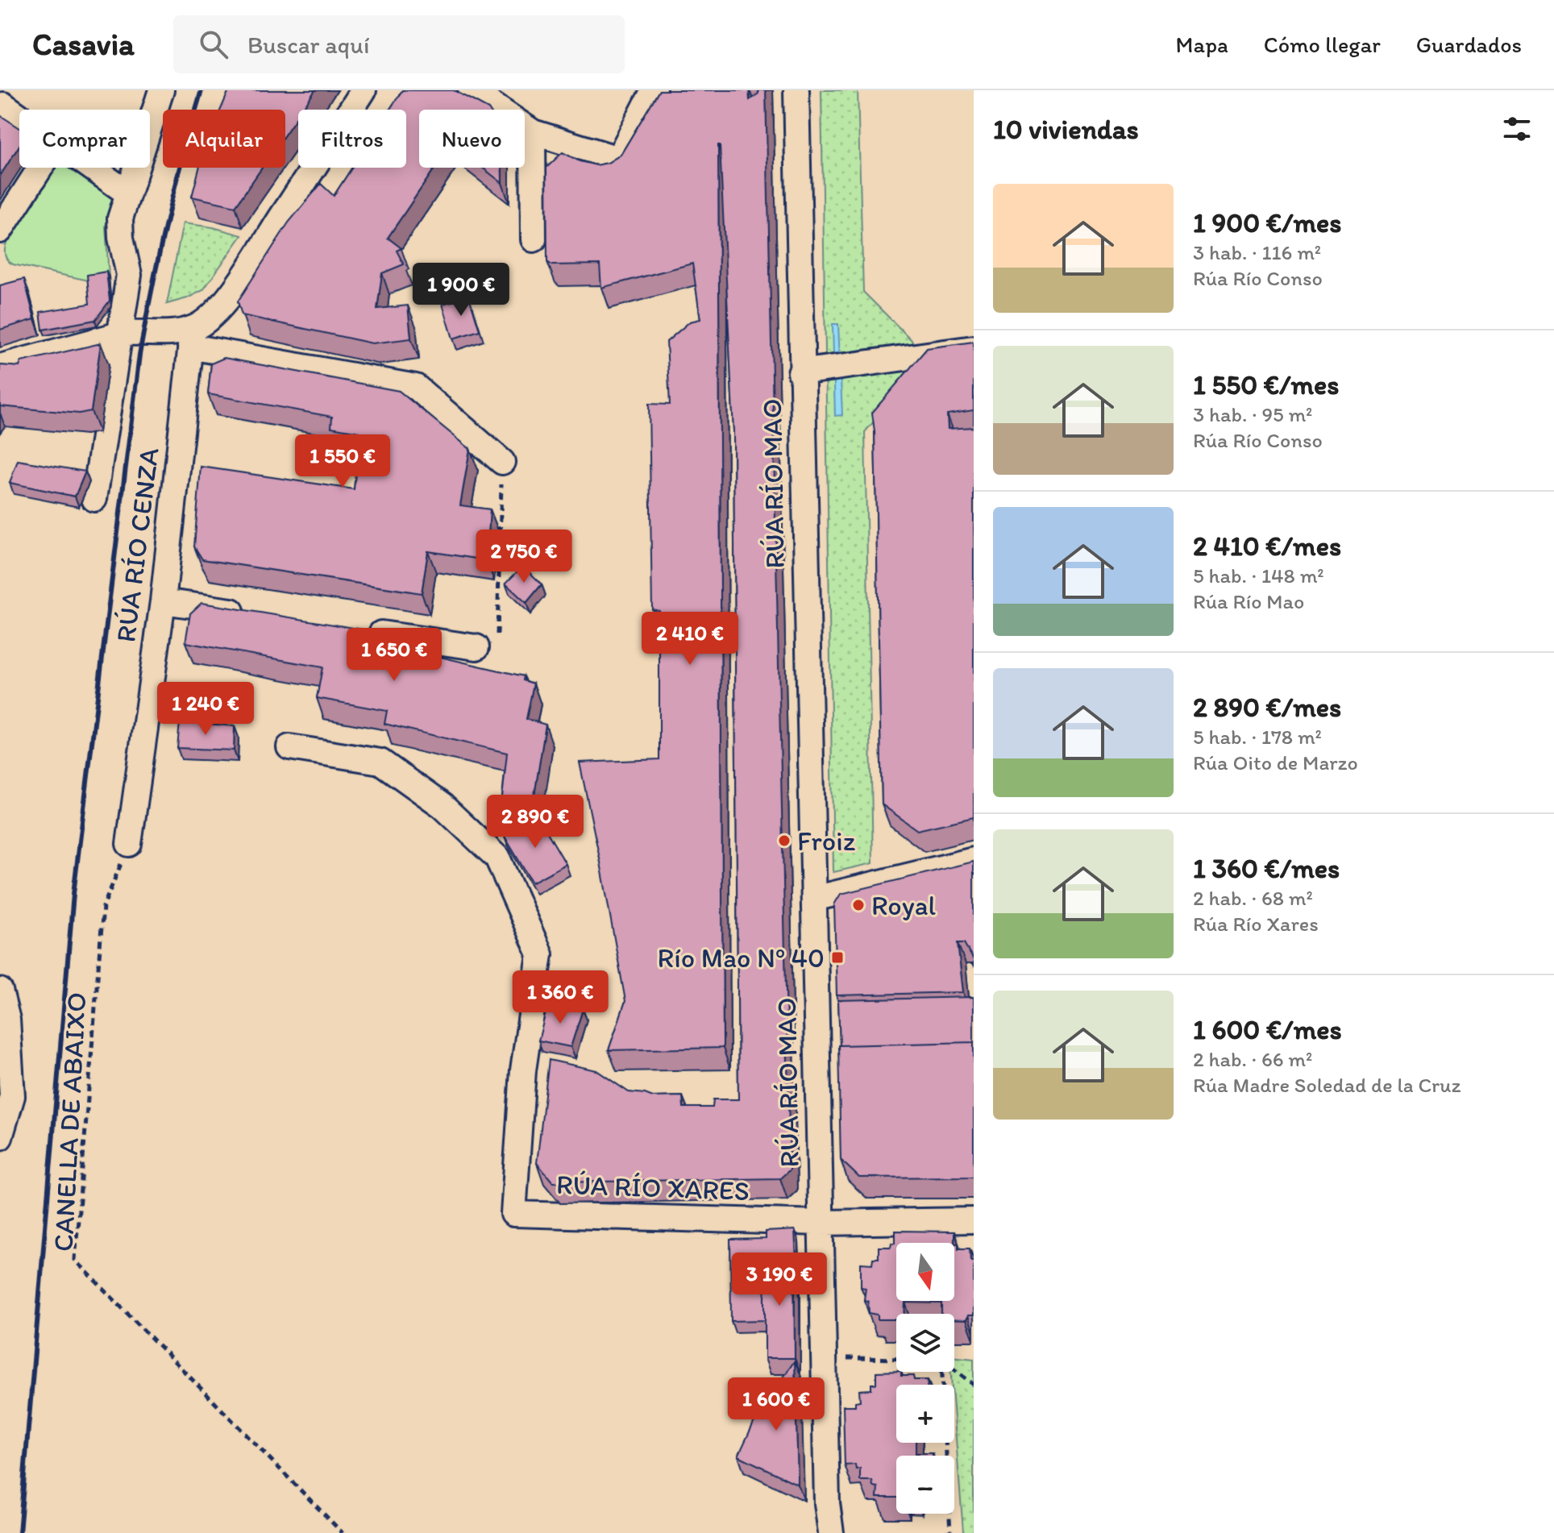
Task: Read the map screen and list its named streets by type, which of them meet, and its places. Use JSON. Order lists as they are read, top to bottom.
{
  "streets": {
    "street": ["RÚA RÍO MAO", "RÚA RÍO CENZA", "RÚA RÍO XARES"],
    "path": ["CANELLA DE ABAIXO"]
  },
  "crossings": [
    ["RÚA RÍO MAO", "RÚA RÍO XARES"],
    ["RÚA RÍO CENZA", "CANELLA DE ABAIXO"]
  ],
  "places": {
    "other": ["Froiz", "Royal"],
    "transit": ["Río Mao Nº 40"]
  },
  "north": "bottom",
  "page": {
    "header": "Casavia",
    "search": "Buscar aquí",
    "nav": ["Mapa", "Cómo llegar", "Guardados"],
    "heading": "10 viviendas",
    "chip": [
      "Comprar",
      "Alquilar",
      "Filtros",
      "Nuevo"
    ],
    "list": [
      {
        "name": "1 900 €/mes",
        "note": "3 hab. · 116 m² · Rúa Río Conso"
      },
      {
        "name": "1 550 €/mes",
        "note": "3 hab. · 95 m² · Rúa Río Conso"
      },
      {
        "name": "2 410 €/mes",
        "note": "5 hab. · 148 m² · Rúa Río Mao"
      },
      {
        "name": "2 890 €/mes",
        "note": "5 hab. · 178 m² · Rúa Oito de Marzo"
      },
      {
        "name": "1 360 €/mes",
        "note": "2 hab. · 68 m² · Rúa Río Xares"
      },
      {
        "name": "1 600 €/mes",
        "note": "2 hab. · 66 m² · Rúa Madre Soledad de la Cruz"
      }
    ],
    "price": [
      "1 900 €",
      "1 550 €",
      "2 750 €",
      "2 410 €",
      "1 650 €",
      "1 240 €",
      "2 890 €",
      "1 360 €",
      "3 190 €",
      "1 600 €"
    ],
    "map_buttons": ["+", "−"]
  }
}
